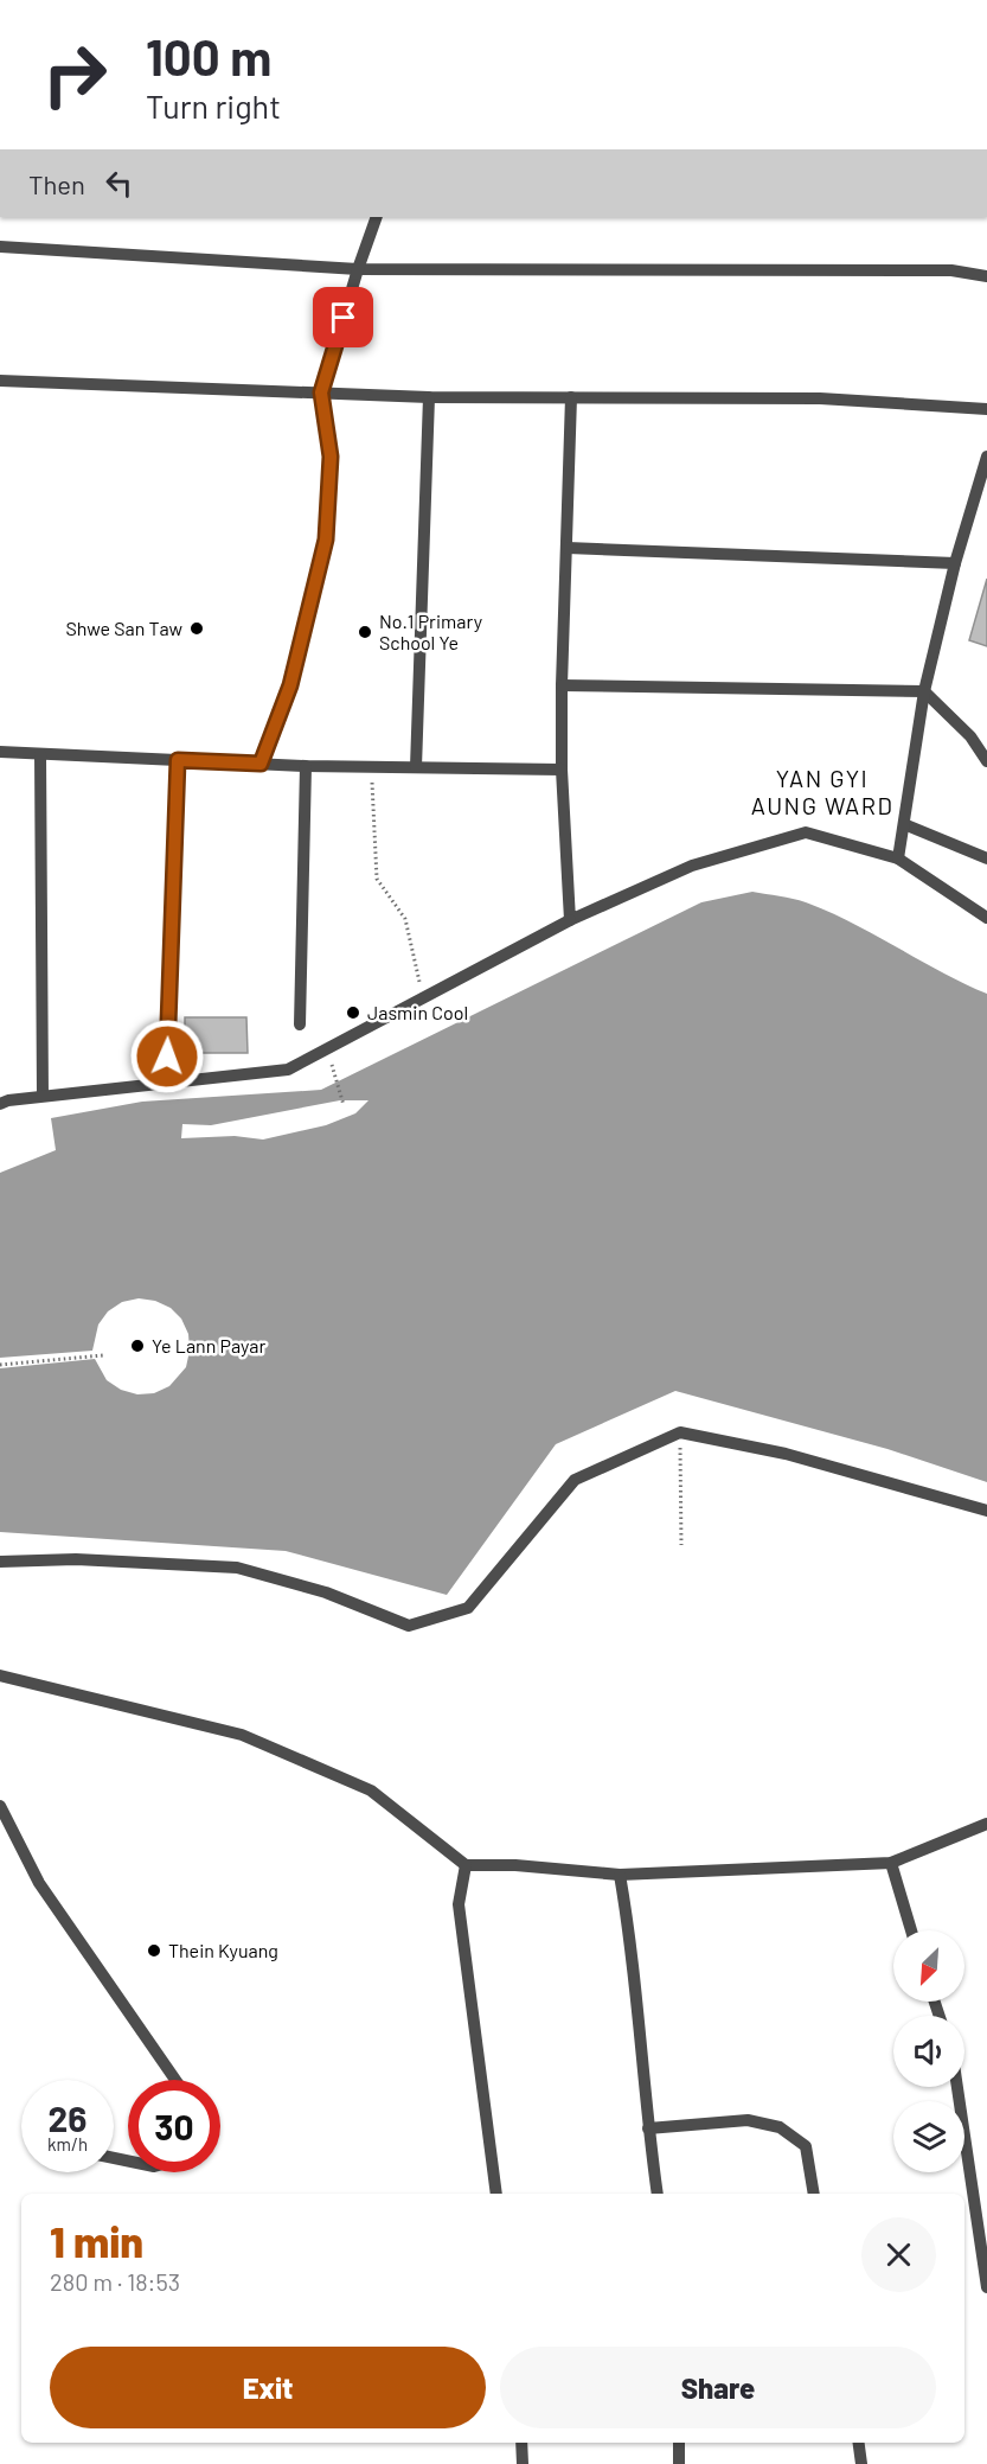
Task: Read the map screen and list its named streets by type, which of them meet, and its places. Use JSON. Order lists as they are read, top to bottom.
{
  "districts": ["YAN GYI AUNG WARD"],
  "places": [
    "Shwe San Taw",
    "No.1 Primary School Ye",
    "Jasmin Cool",
    "Ye Lann Payar",
    "Thein Kyuang"
  ],
  "north": "bottom left",
  "page": {
    "turn": ["100 m", "Turn right"],
    "then": "Then",
    "speed": "26 km/h",
    "limit": "30",
    "heading": ["1 min", "280 m · 18:53"],
    "buttons": ["Exit", "Share"]
  }
}
